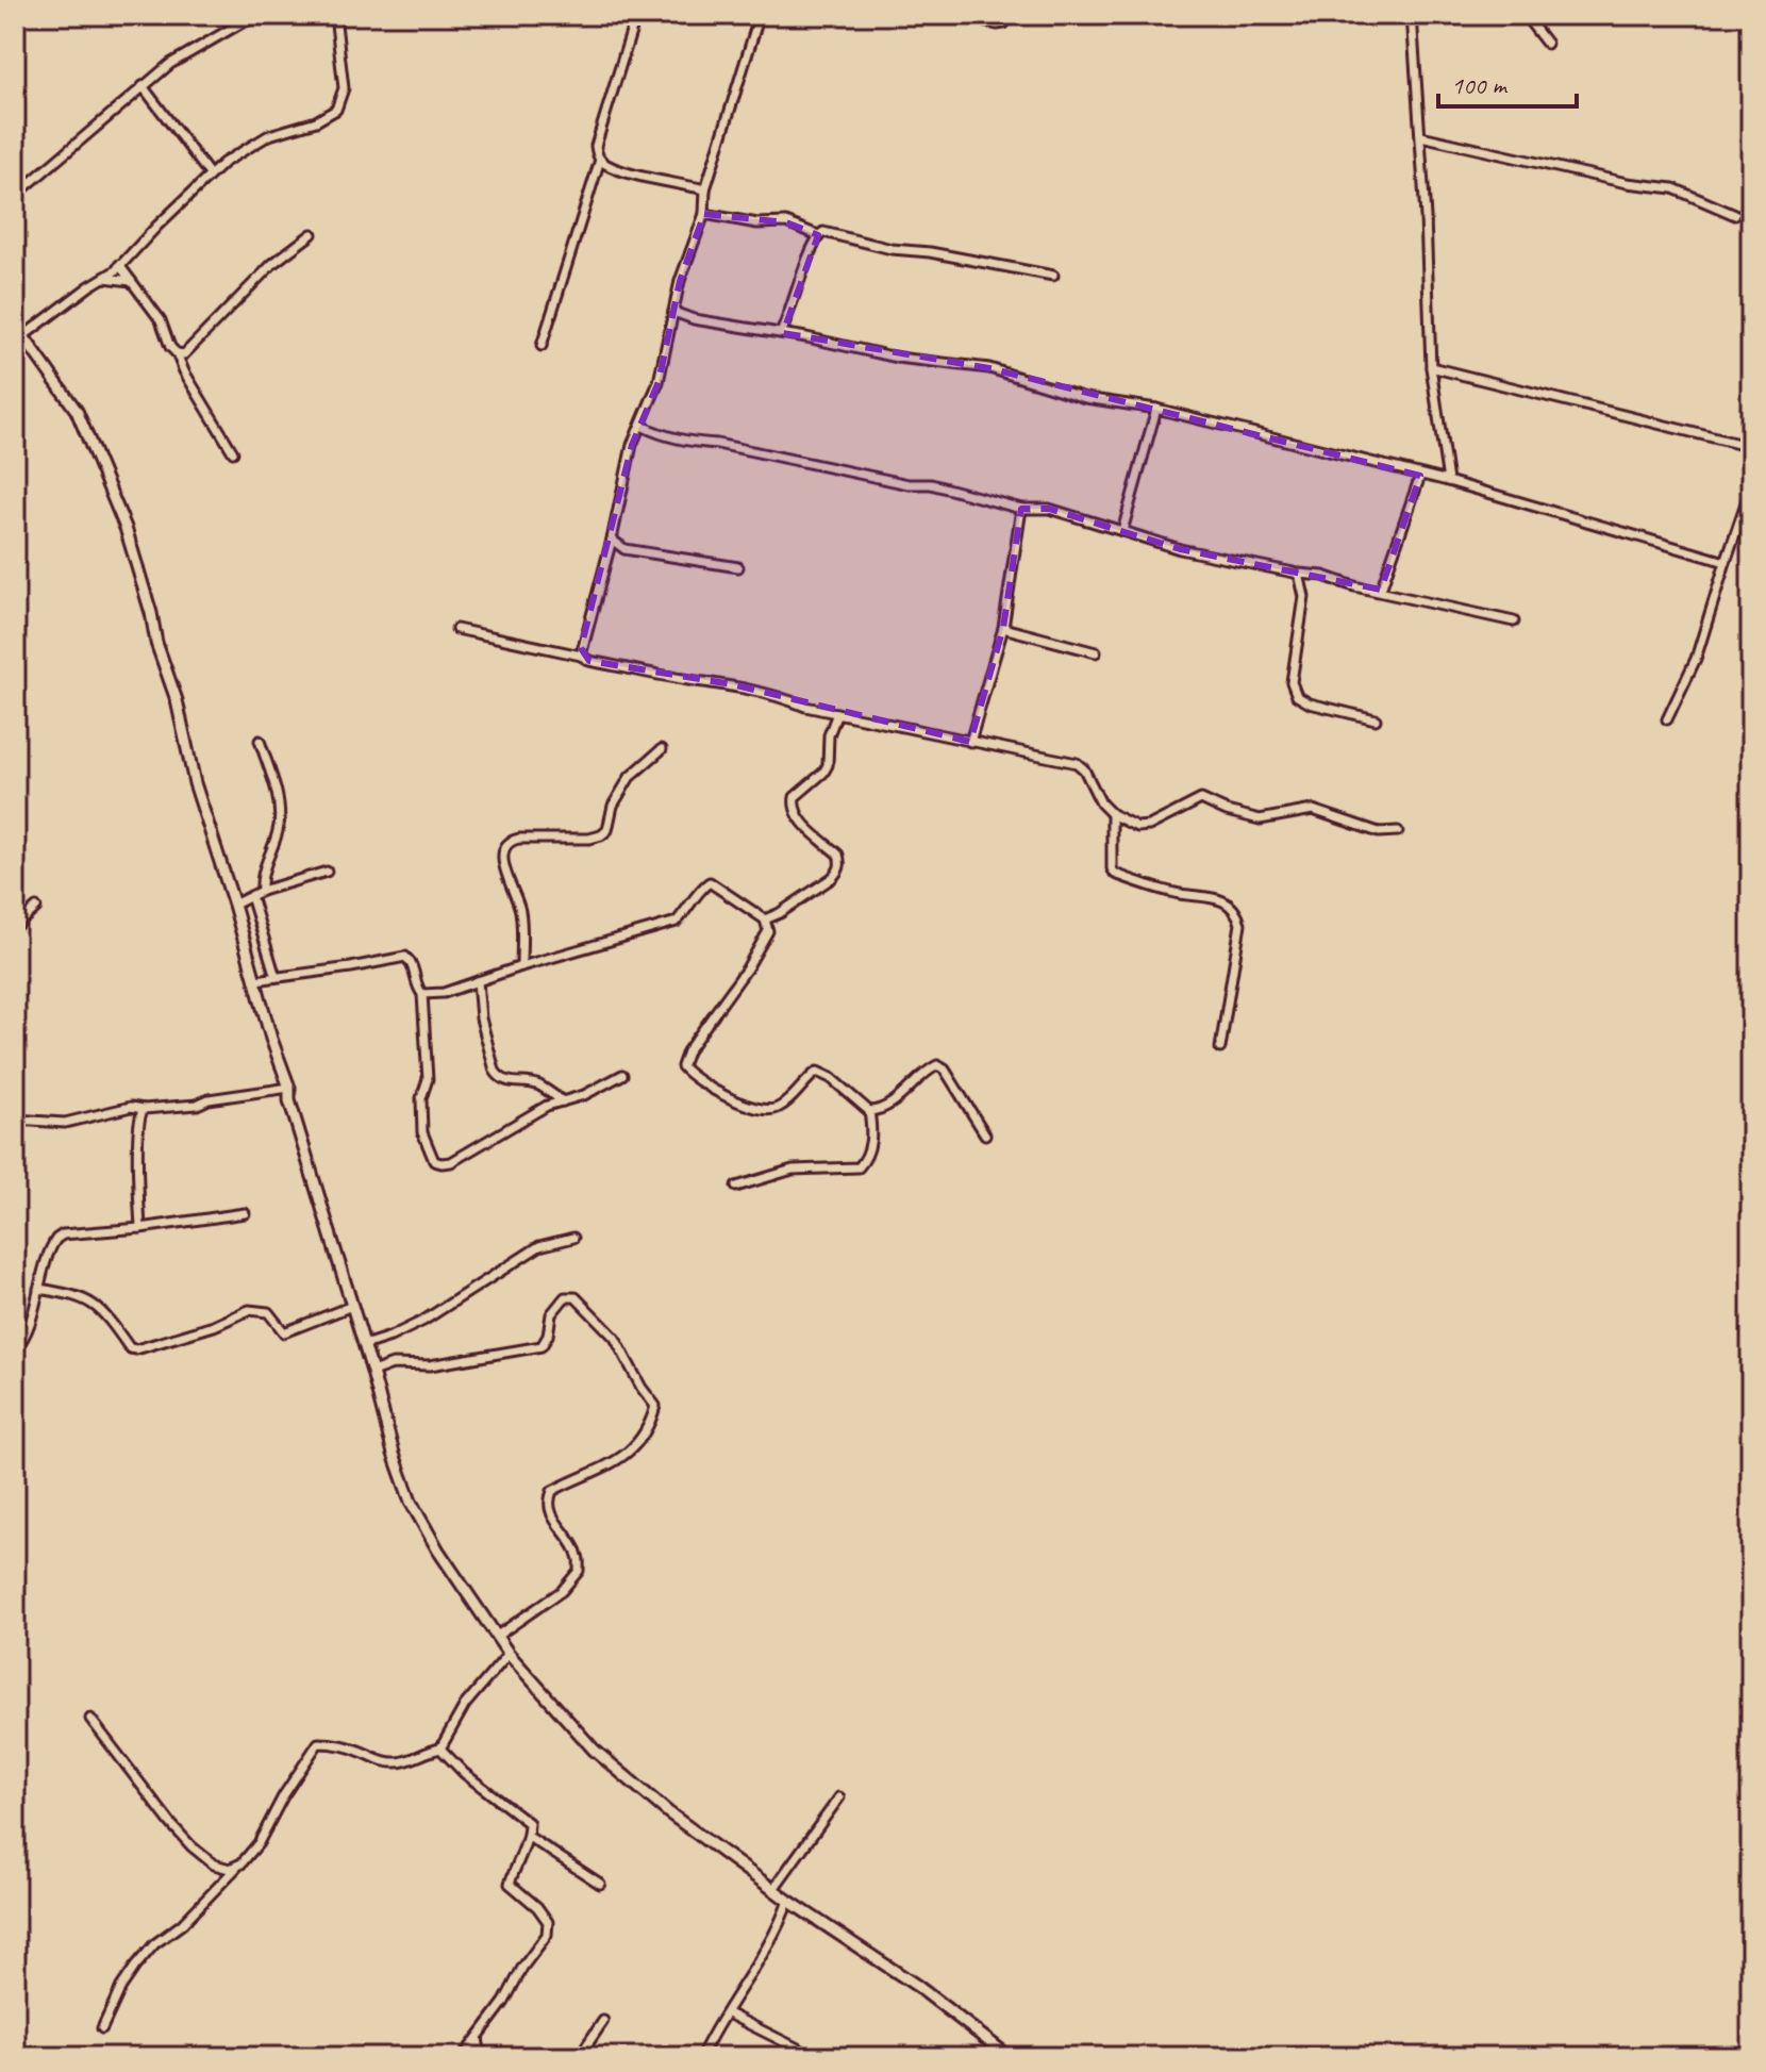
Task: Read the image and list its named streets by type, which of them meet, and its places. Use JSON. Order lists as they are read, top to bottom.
{
  "scale_bar": "100 m"
}
